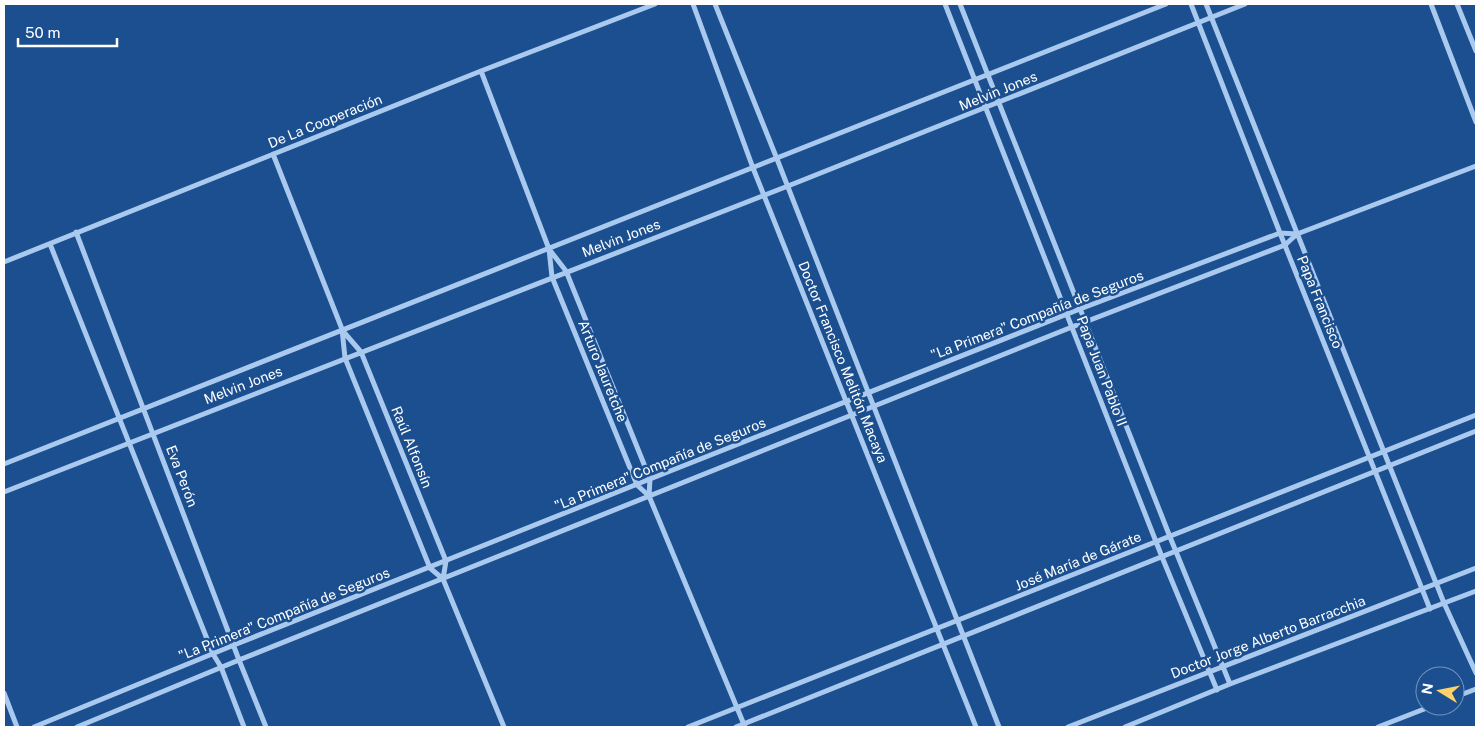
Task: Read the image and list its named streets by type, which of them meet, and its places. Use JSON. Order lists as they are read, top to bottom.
{
  "streets": {
    "street": [
      "Melvin Jones",
      "De La Cooperación",
      "Papa Francisco",
      "\"La Primera\" Compañía de Seguros",
      "Doctor Francisco Melitón Macaya",
      "Arturo Jauretche",
      "Papa Juan Pablo II",
      "Raúl Alfonsín",
      "Eva Perón",
      "José María de Gárate",
      "Doctor Jorge Alberto Barracchia"
    ]
  },
  "crossings": [
    ["Melvin Jones", "Papa Francisco"],
    ["Melvin Jones", "Doctor Francisco Melitón Macaya"],
    ["Melvin Jones", "Arturo Jauretche"],
    ["Melvin Jones", "Papa Juan Pablo II"],
    ["Melvin Jones", "Raúl Alfonsín"],
    ["Melvin Jones", "Eva Perón"],
    ["De La Cooperación", "Arturo Jauretche"],
    ["De La Cooperación", "Raúl Alfonsín"],
    ["De La Cooperación", "Eva Perón"],
    ["Papa Francisco", "\"La Primera\" Compañía de Seguros"],
    ["Papa Francisco", "José María de Gárate"],
    ["Papa Francisco", "Doctor Jorge Alberto Barracchia"],
    ["\"La Primera\" Compañía de Seguros", "Doctor Francisco Melitón Macaya"],
    ["\"La Primera\" Compañía de Seguros", "Arturo Jauretche"],
    ["\"La Primera\" Compañía de Seguros", "Papa Juan Pablo II"],
    ["\"La Primera\" Compañía de Seguros", "Raúl Alfonsín"],
    ["\"La Primera\" Compañía de Seguros", "Eva Perón"],
    ["Doctor Francisco Melitón Macaya", "José María de Gárate"],
    ["Arturo Jauretche", "José María de Gárate"],
    ["Papa Juan Pablo II", "José María de Gárate"],
    ["Papa Juan Pablo II", "Doctor Jorge Alberto Barracchia"]
  ],
  "scale_bar": "50 m",
  "north": "left"
}
